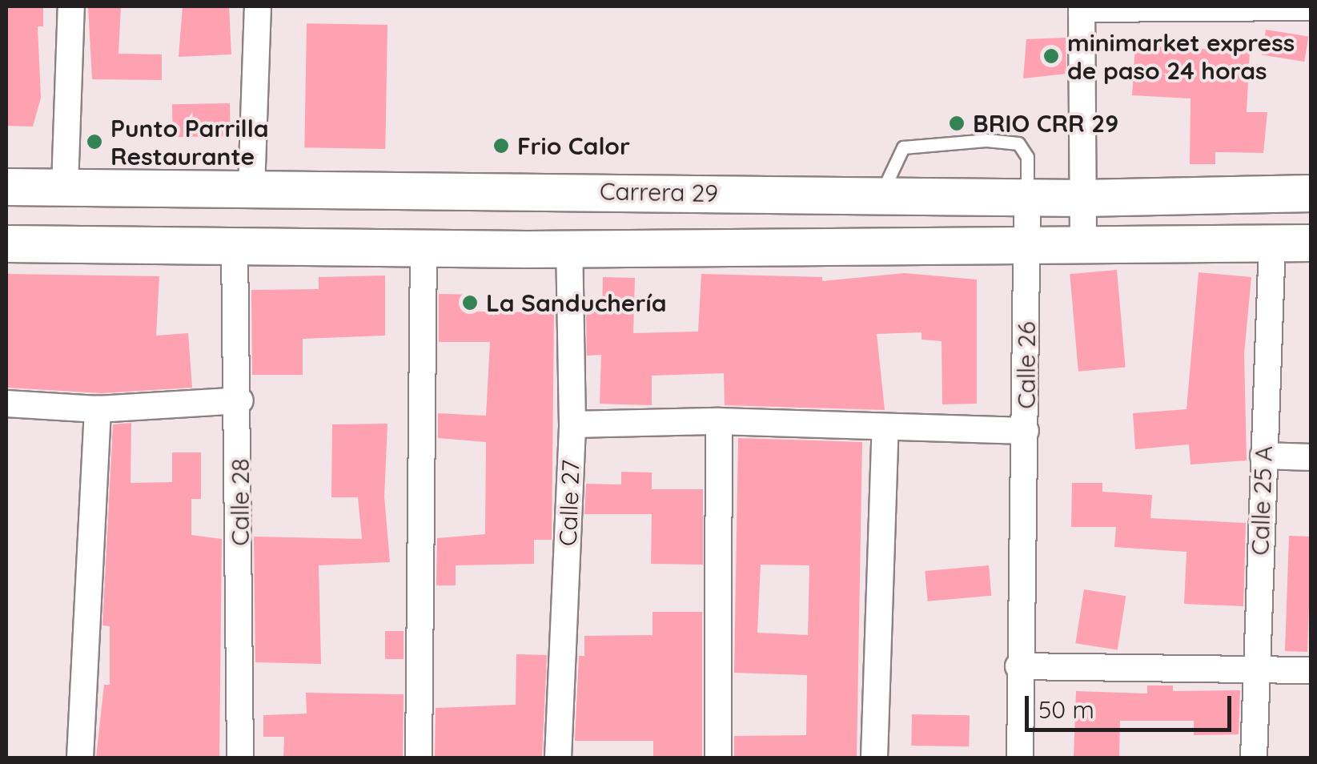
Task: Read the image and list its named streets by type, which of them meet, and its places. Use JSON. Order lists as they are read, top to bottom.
{
  "streets": {
    "main road": ["Carrera 29"],
    "street": [
      "Calle 26",
      "Calle 25 A",
      "Calle 28",
      "Calle 27"
    ]
  },
  "crossings": [
    ["Carrera 29", "Calle 26"]
  ],
  "places": [
    "minimarket express de paso 24 horas",
    "BRIO CRR 29",
    "Punto Parrilla Restaurante",
    "Frio Calor",
    "La Sanduchería"
  ],
  "scale_bar": "50 m"
}
